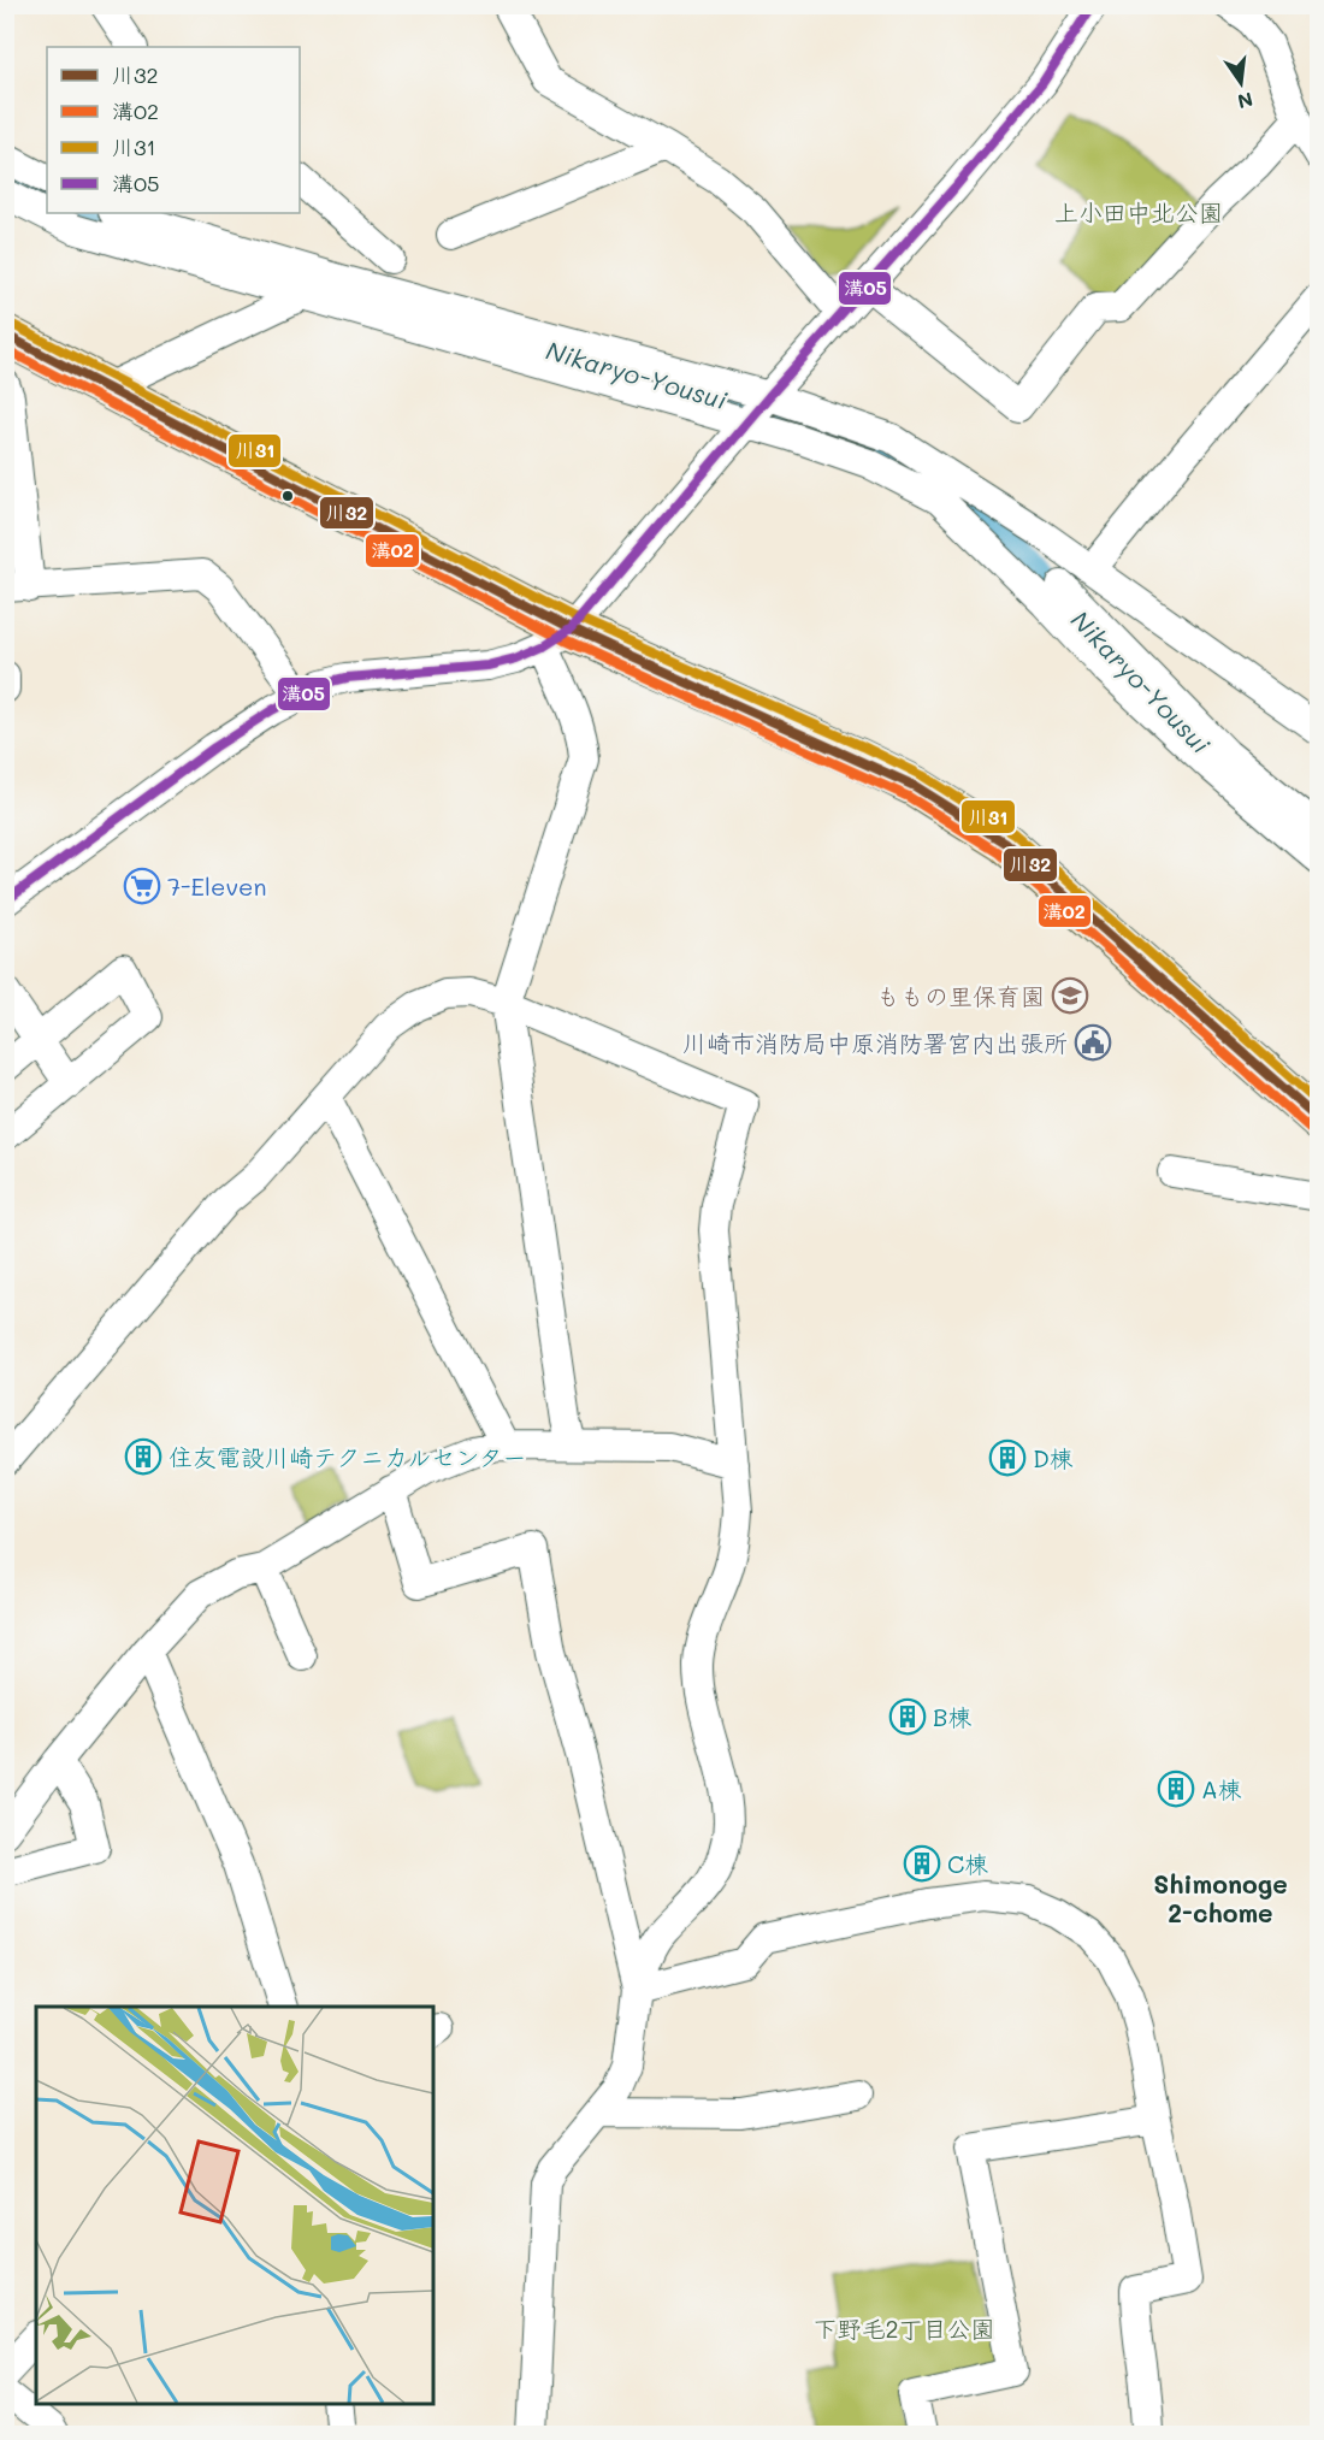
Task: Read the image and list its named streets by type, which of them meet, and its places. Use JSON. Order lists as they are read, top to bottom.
{
  "districts": ["Shimonoge 2-chome"],
  "water": ["Nikaryo-Yousui"],
  "parks": ["上小田中北公園", "下野毛2丁目公園"],
  "places": {
    "supermarket": ["7-Eleven"],
    "school or university": ["ももの里保育園"],
    "public building": ["川崎市消防局中原消防署宮内出張所"],
    "building": [
      "住友電設川崎テクニカルセンター",
      "D棟",
      "B棟",
      "A棟",
      "C棟"
    ]
  },
  "lines": [
    "transit line 溝05",
    "transit line 川31",
    "transit line 川32",
    "transit line 溝02"
  ],
  "legend": [
    "川32",
    "溝02",
    "川31",
    "溝05"
  ],
  "north": "bottom"
}
